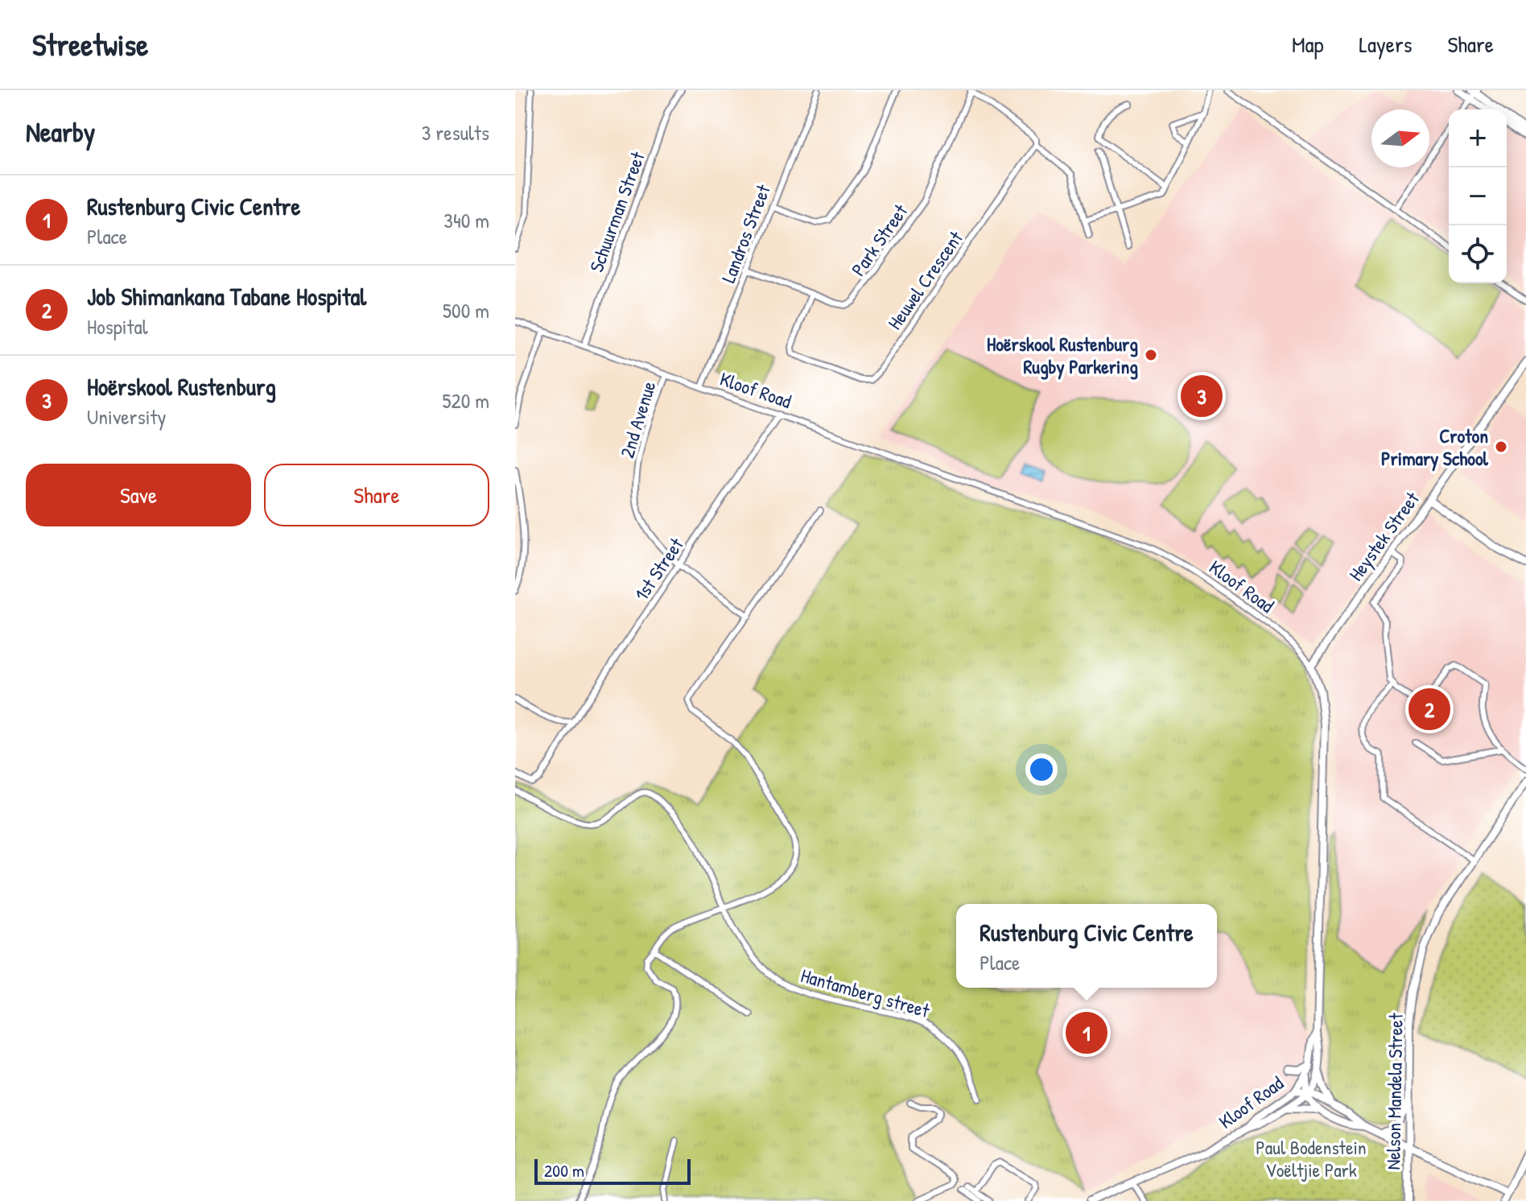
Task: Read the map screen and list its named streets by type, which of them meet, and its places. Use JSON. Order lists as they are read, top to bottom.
{
  "streets": {
    "street": [
      "Schuurman Street",
      "Landros Street",
      "Park Street",
      "Heuwel Crescent",
      "Kloof Road",
      "2nd Avenue",
      "Heystek Street",
      "1st Street",
      "Hantamberg street",
      "Nelson Mandela Street"
    ]
  },
  "crossings": [
    ["Schuurman Street", "Kloof Road"],
    ["Landros Street", "Park Street"],
    ["Landros Street", "Kloof Road"],
    ["Park Street", "Heuwel Crescent"],
    ["Kloof Road", "2nd Avenue"],
    ["Kloof Road", "Heystek Street"],
    ["Kloof Road", "1st Street"],
    ["2nd Avenue", "1st Street"]
  ],
  "parks": ["Paul Bodenstein Voëltjie Park"],
  "places": ["Hoërskool Rustenburg Rugby Parkering", "Croton Primary School"],
  "scale_bar": "200 m",
  "north": "right",
  "page": {
    "header": "Streetwise",
    "nav": ["Map", "Layers", "Share"],
    "heading": ["Nearby", "3 results"],
    "map_buttons": ["+", "−"],
    "list": [
      {
        "mark": "1",
        "name": "Rustenburg Civic Centre",
        "note": "Place",
        "value": "340 m"
      },
      {
        "mark": "2",
        "name": "Job Shimankana Tabane Hospital",
        "note": "Hospital",
        "value": "500 m"
      },
      {
        "mark": "3",
        "name": "Hoërskool Rustenburg",
        "note": "University",
        "value": "520 m"
      }
    ],
    "pins": ["3", "2", "1"],
    "buttons": ["Save", "Share"],
    "popup": ["Rustenburg Civic Centre", "Place"],
    "scale": "200 m"
  }
}
